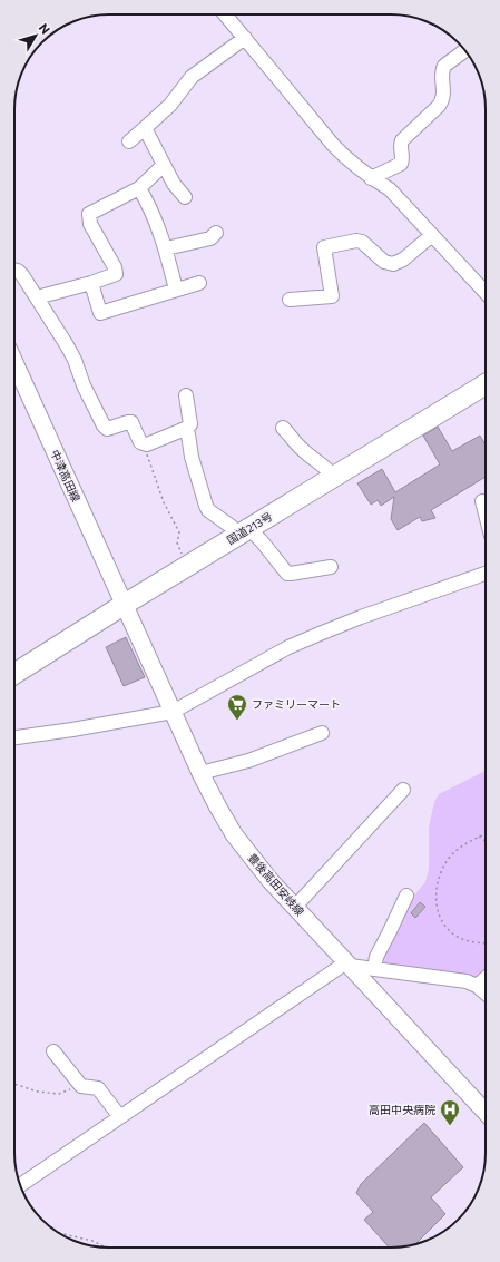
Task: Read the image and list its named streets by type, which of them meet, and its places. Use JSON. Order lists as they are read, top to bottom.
{
  "streets": {
    "highway": ["国道213号"],
    "main road": ["中津高田線", "豊後高田安岐線"]
  },
  "crossings": [
    ["中津高田線", "国道213号"],
    ["中津高田線", "豊後高田安岐線"],
    ["国道213号", "豊後高田安岐線"]
  ],
  "places": {
    "supermarket": ["ファミリーマート"],
    "hospital": ["高田中央病院"]
  },
  "north": "top right"
}
